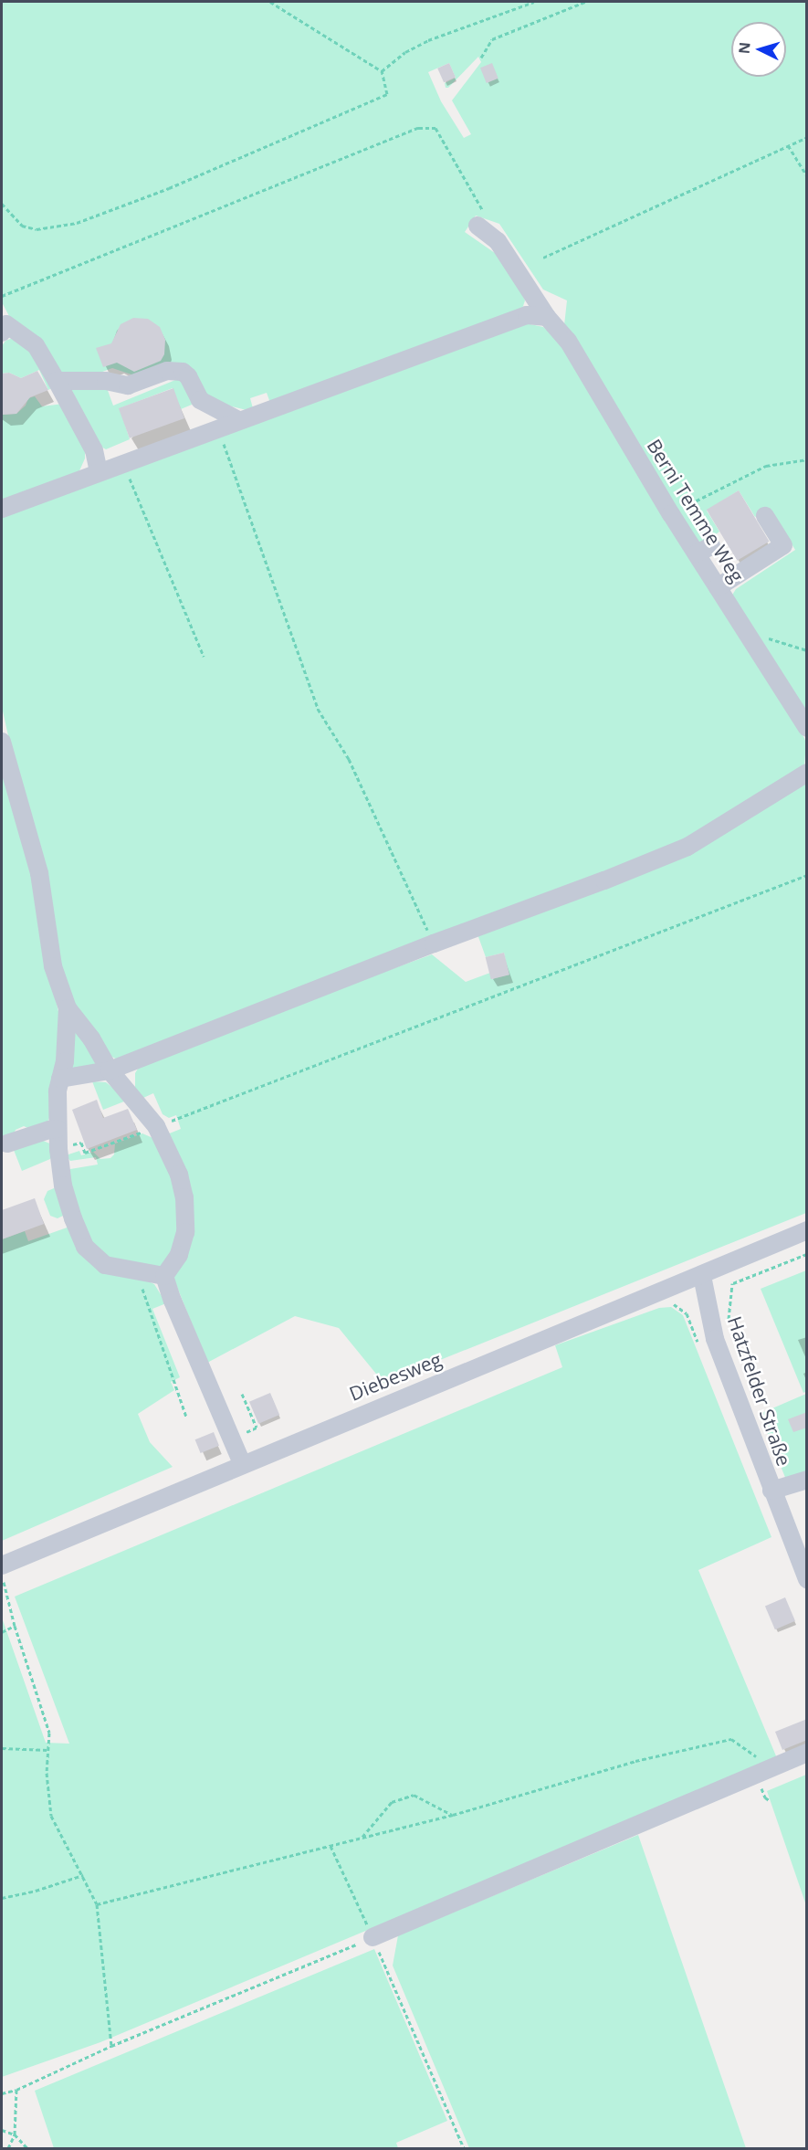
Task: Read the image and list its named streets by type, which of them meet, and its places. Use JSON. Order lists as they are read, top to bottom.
{
  "streets": {
    "street": ["Berni Temme Weg", "Diebesweg", "Hatzfelder Straße"]
  },
  "crossings": [
    ["Diebesweg", "Hatzfelder Straße"]
  ],
  "north": "left"
}
